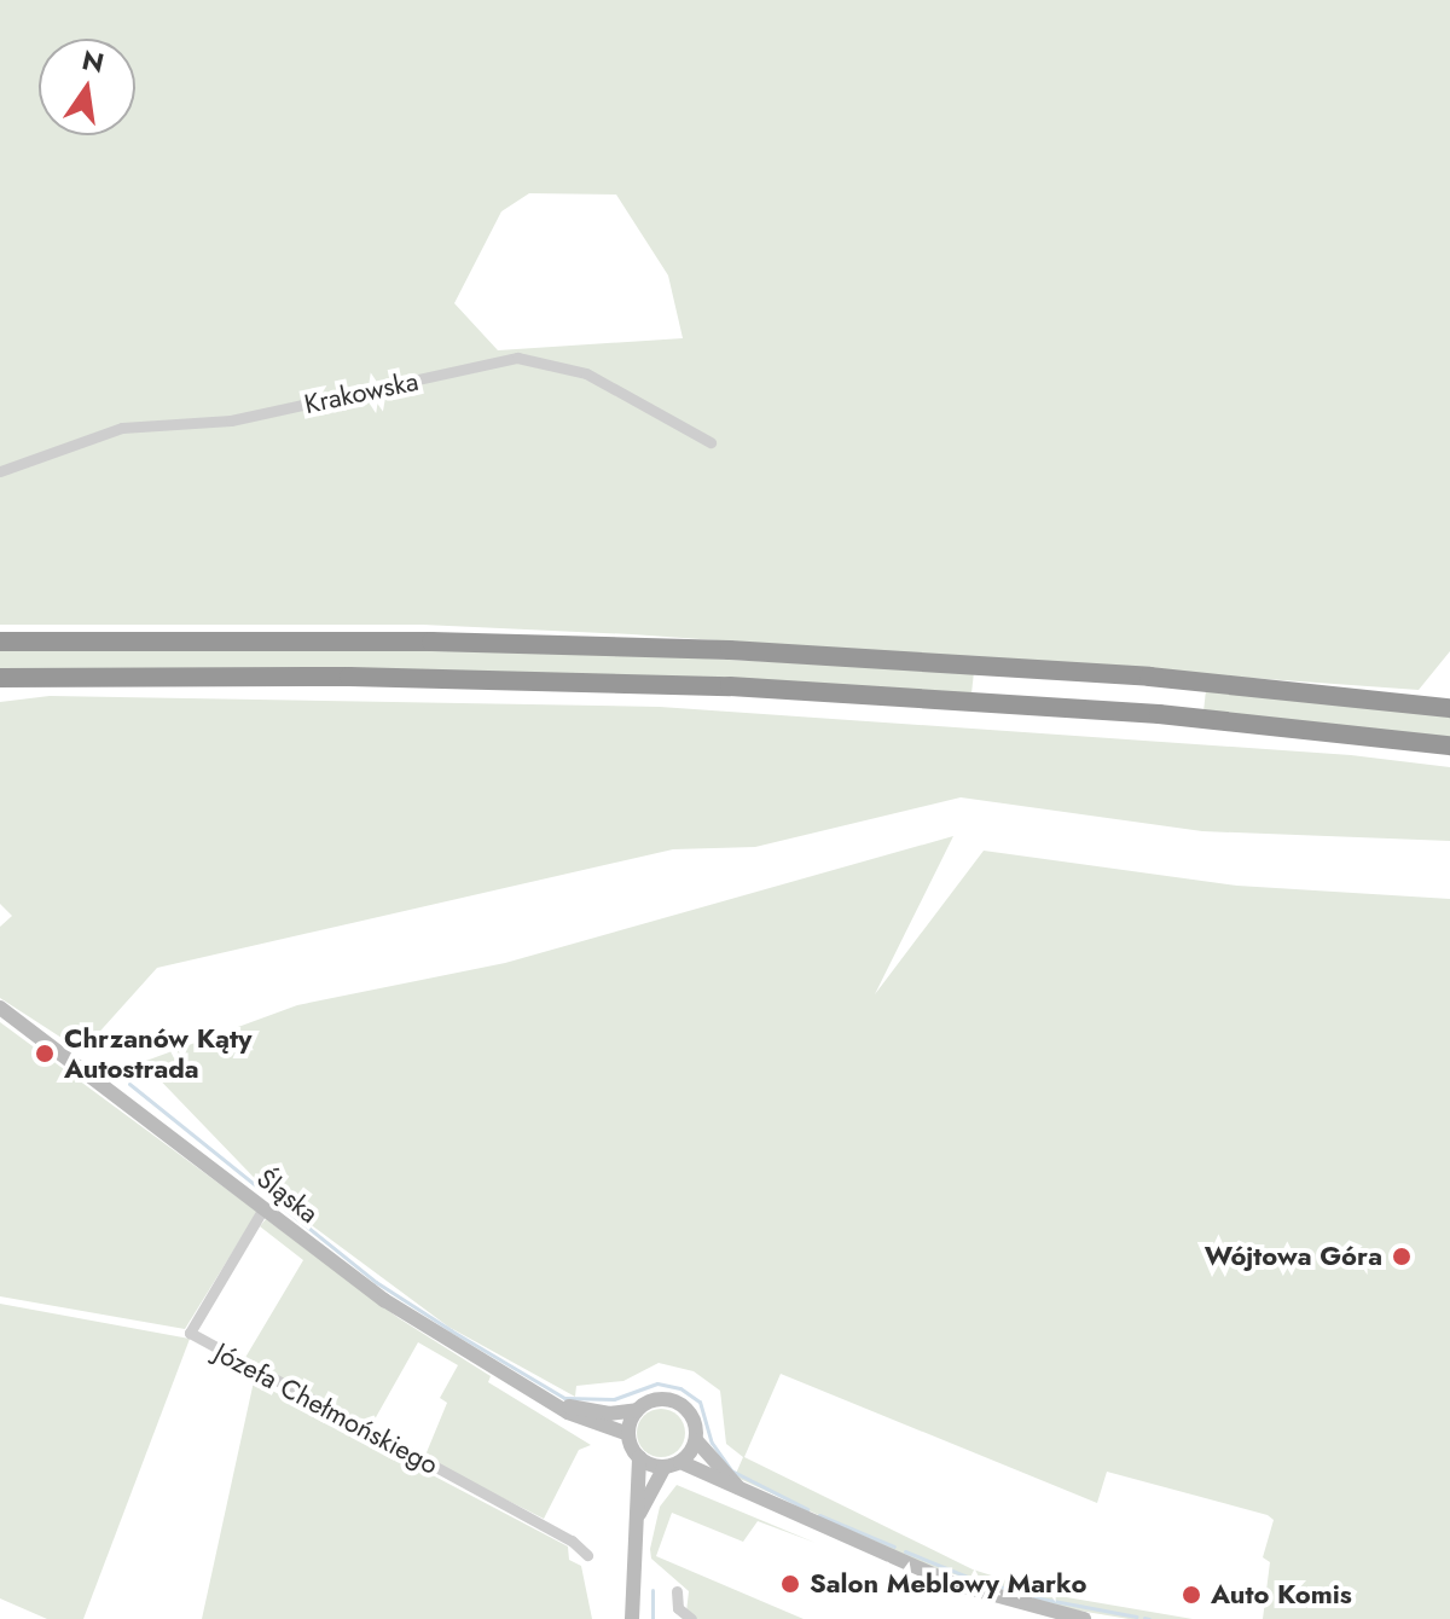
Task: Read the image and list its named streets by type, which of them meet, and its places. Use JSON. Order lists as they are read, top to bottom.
{
  "streets": {
    "main road": ["Śląska"],
    "street": ["Krakowska", "Józefa Chełmońskiego"]
  },
  "crossings": [
    ["Śląska", "Józefa Chełmońskiego"]
  ],
  "places": [
    "Chrzanów Kąty Autostrada",
    "Wójtowa Góra",
    "Salon Meblowy Marko",
    "Auto Komis"
  ],
  "north": "top"
}
